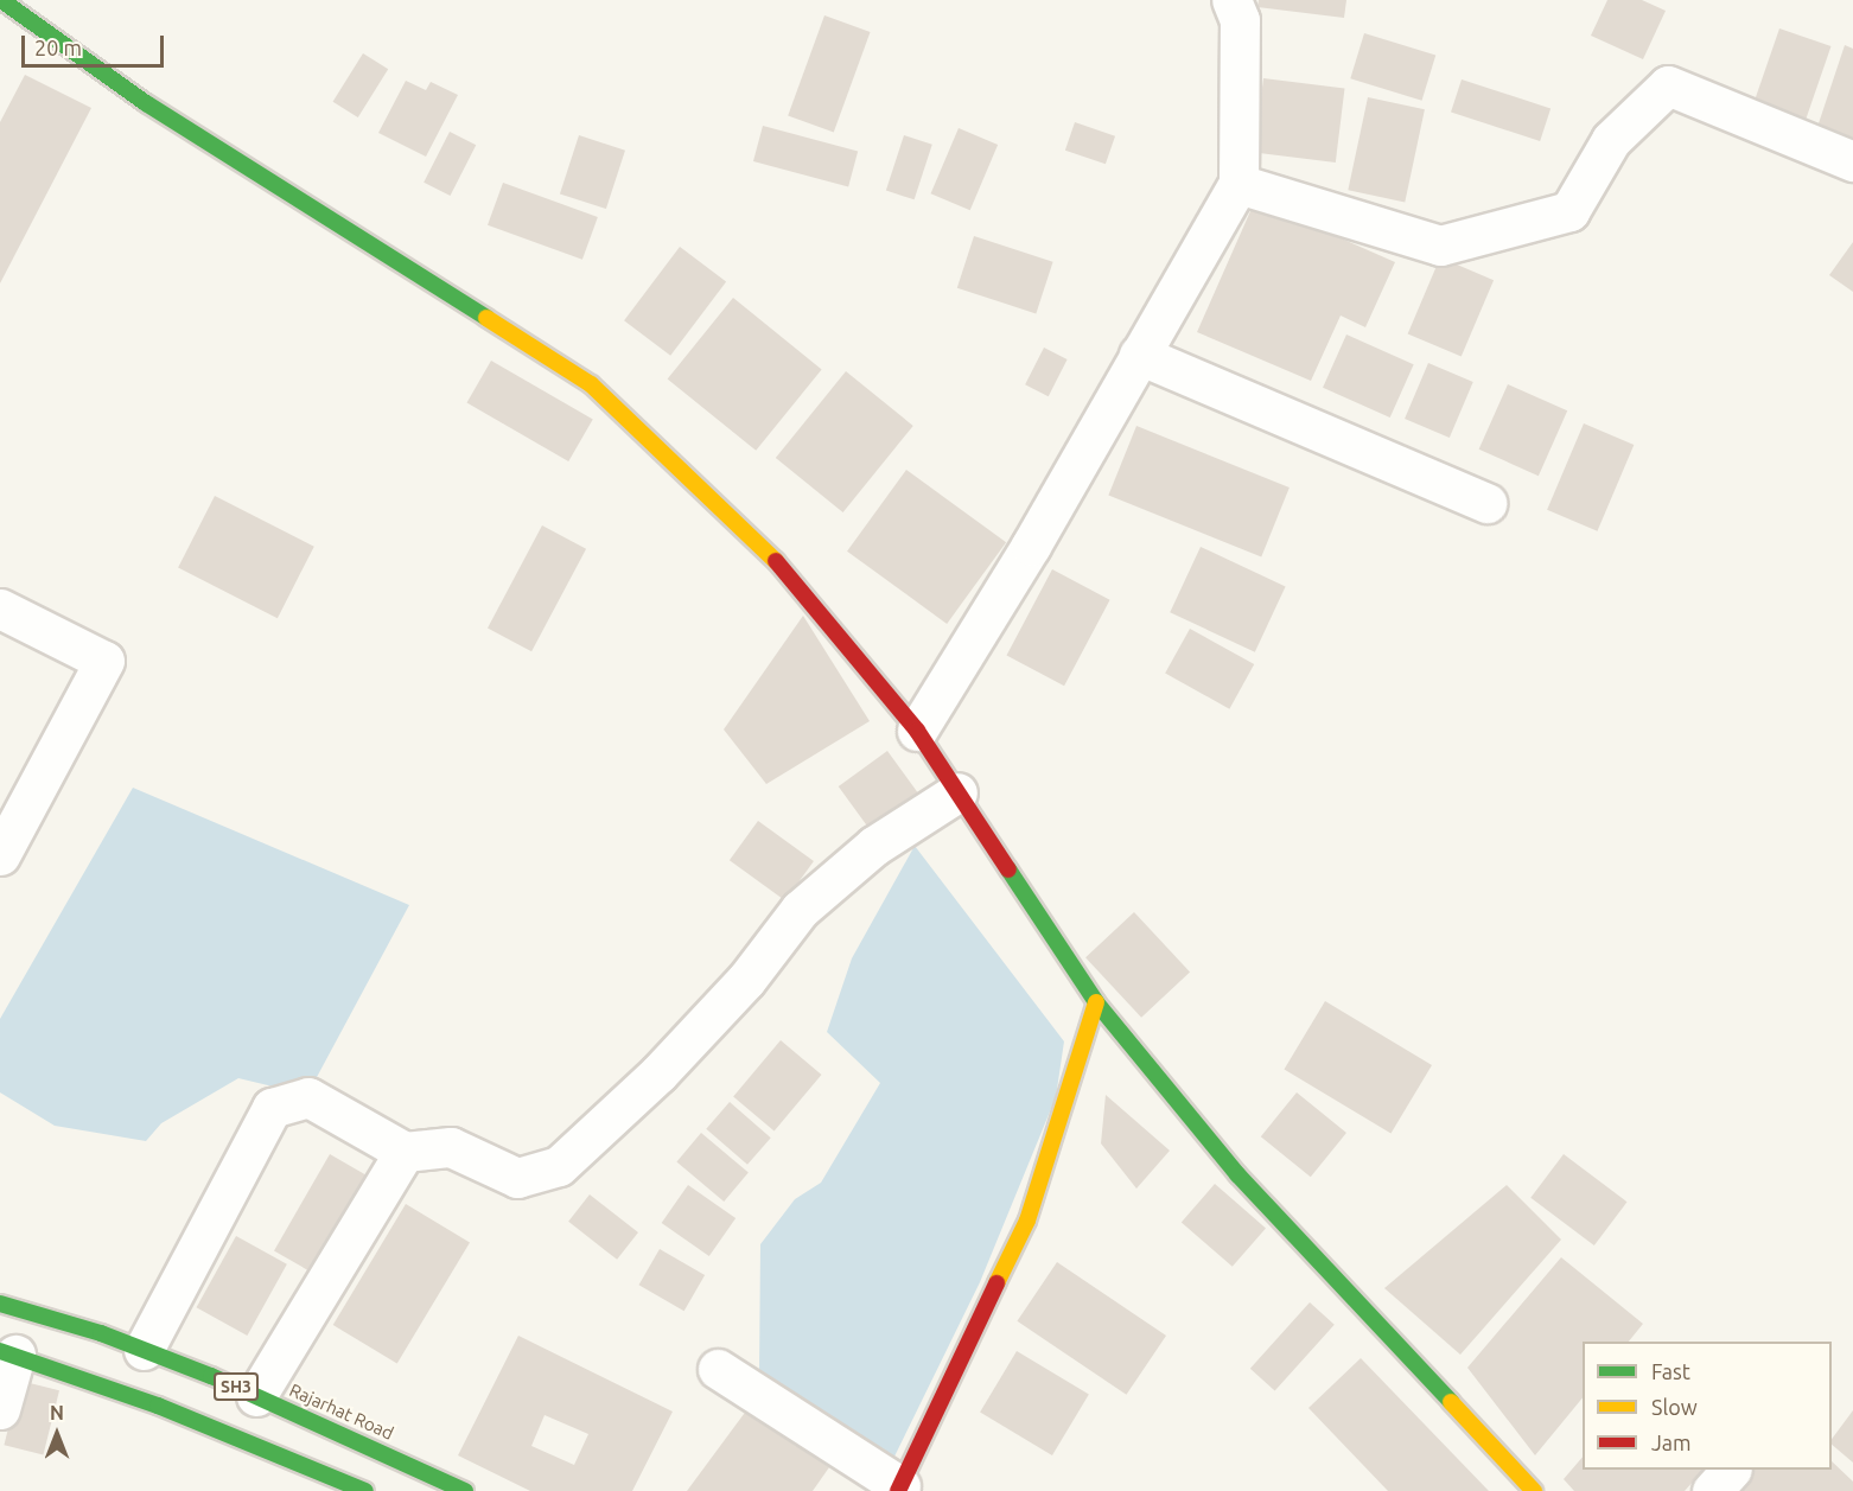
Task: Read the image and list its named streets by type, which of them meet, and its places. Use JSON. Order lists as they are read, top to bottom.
{
  "streets": {
    "street": ["SH3", "Rajarhat Road"]
  },
  "legend": ["Fast", "Slow", "Jam"],
  "scale_bar": "20 m",
  "north": "top"
}
